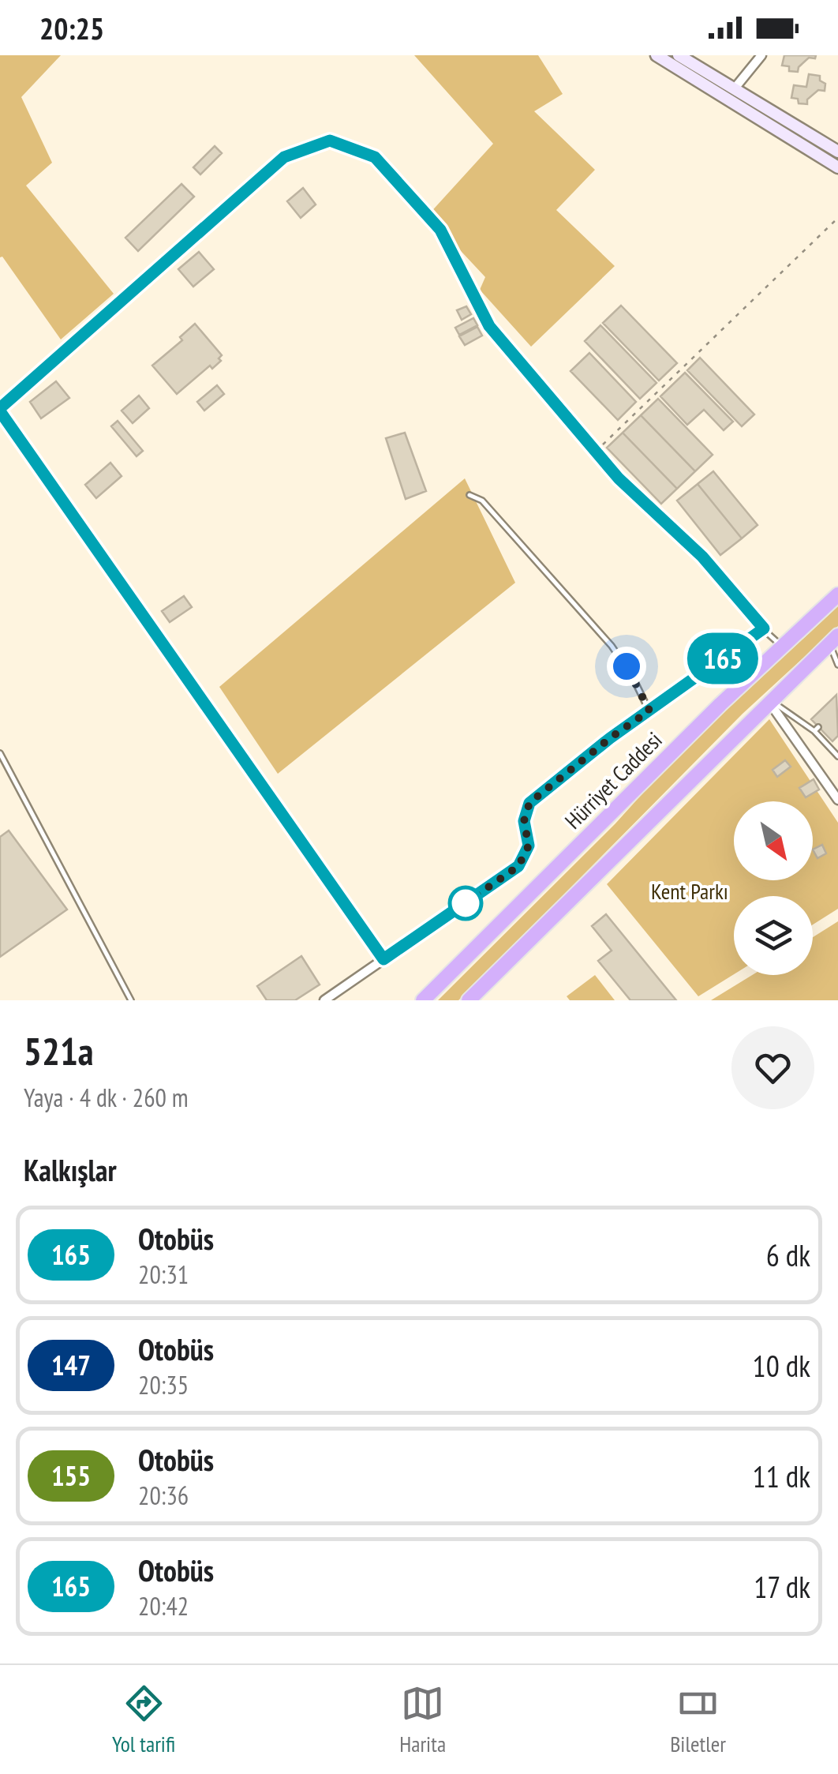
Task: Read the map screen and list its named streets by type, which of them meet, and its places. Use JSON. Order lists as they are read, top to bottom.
{
  "streets": {
    "highway": ["Hürriyet Caddesi"]
  },
  "parks": ["Kent Parkı"],
  "lines": ["bus line 165"],
  "north": "bottom right",
  "page": {
    "status": "20:25",
    "on_map": "165",
    "heading": [
      ["521a", "Yaya · 4 dk · 260 m"],
      "Kalkışlar"
    ],
    "list": [
      {
        "mark": "165",
        "name": "Otobüs",
        "note": "20:31",
        "value": "6 dk"
      },
      {
        "mark": "147",
        "name": "Otobüs",
        "note": "20:35",
        "value": "10 dk"
      },
      {
        "mark": "155",
        "name": "Otobüs",
        "note": "20:36",
        "value": "11 dk"
      },
      {
        "mark": "165",
        "name": "Otobüs",
        "note": "20:42",
        "value": "17 dk"
      }
    ],
    "tabs": ["Yol tarifi", "Harita", "Biletler"]
  }
}
